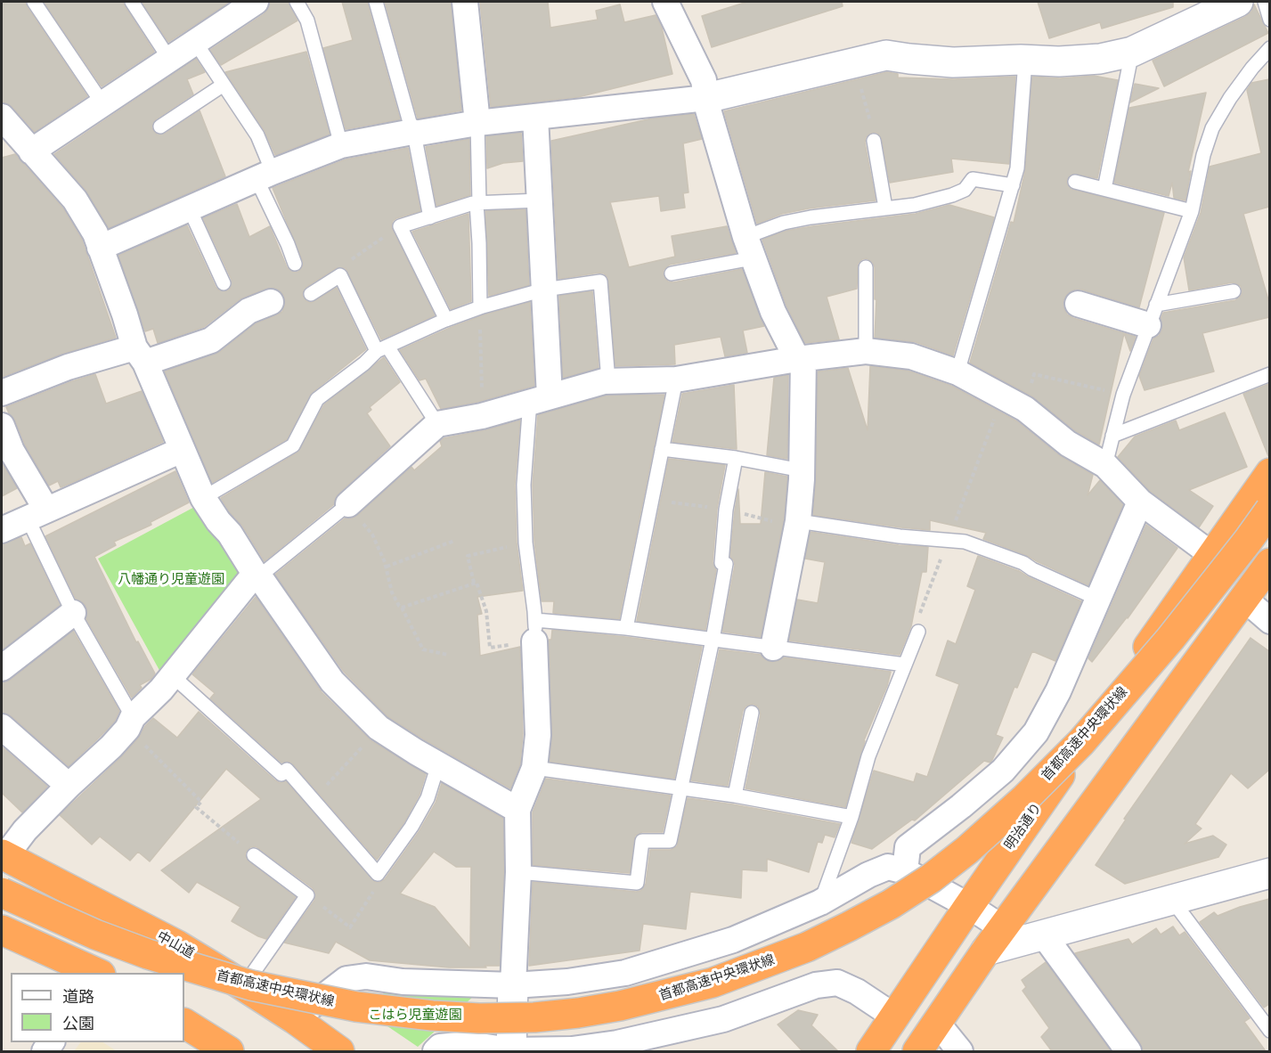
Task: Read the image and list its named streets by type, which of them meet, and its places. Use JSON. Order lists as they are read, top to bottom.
{
  "streets": {
    "highway": ["首都高速中央環状線", "明治通り", "中山道"]
  },
  "parks": ["八幡通り児童遊園", "こはら児童遊園"],
  "legend": ["道路", "公園"]
}
